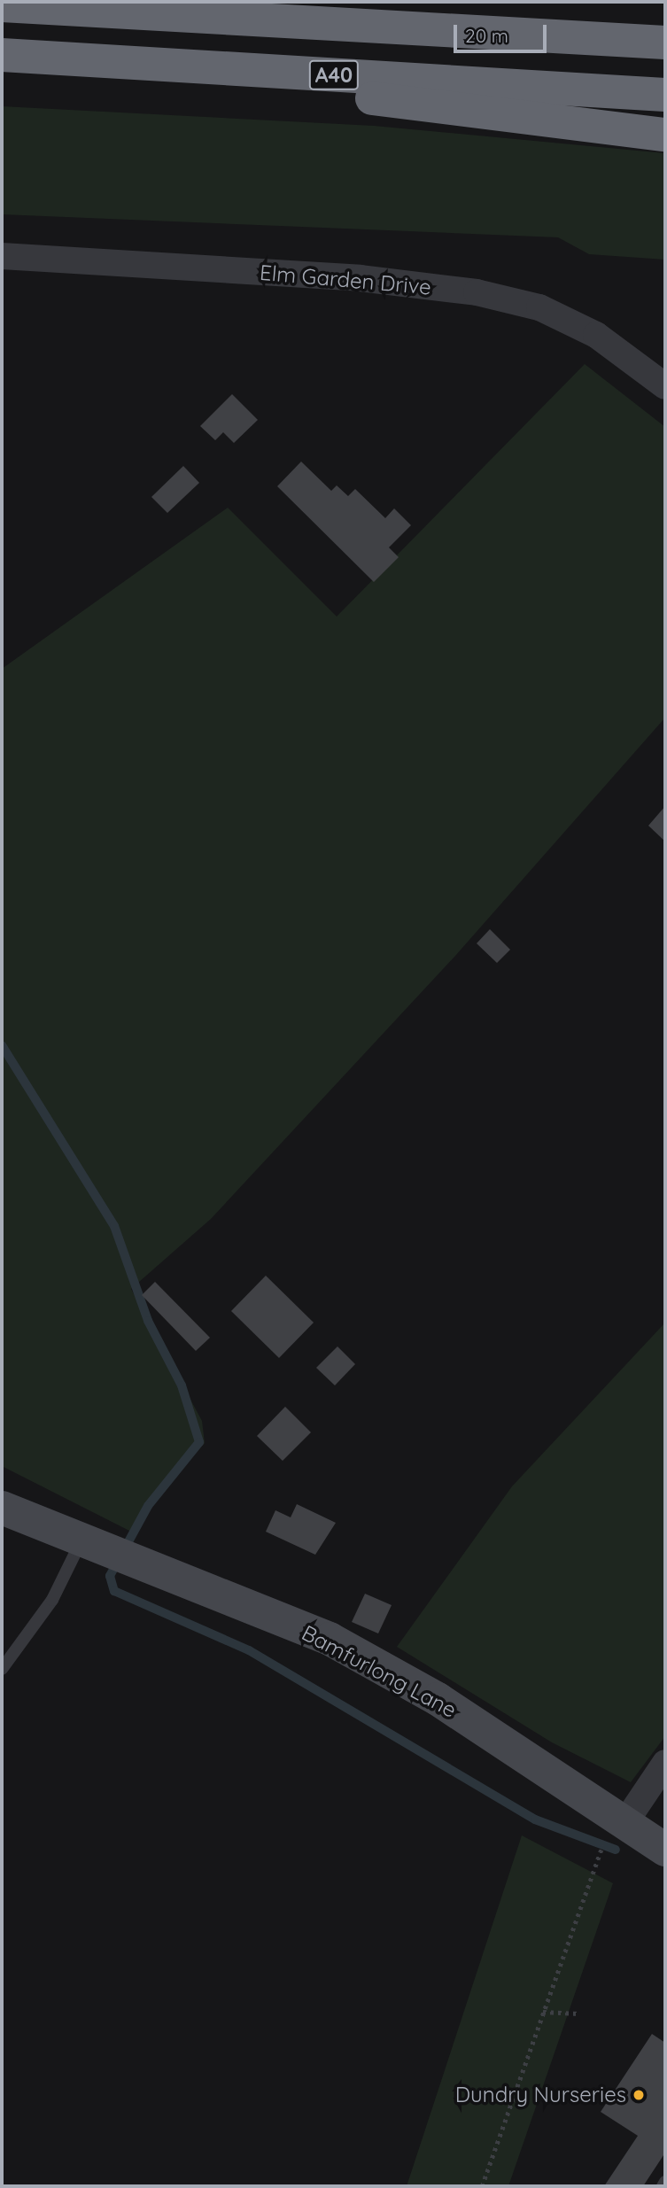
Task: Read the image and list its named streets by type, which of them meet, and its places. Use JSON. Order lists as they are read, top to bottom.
{
  "streets": {
    "highway": ["A40"],
    "street": ["Elm Garden Drive", "Bamfurlong Lane"]
  },
  "places": ["Dundry Nurseries"],
  "scale_bar": "20 m"
}
